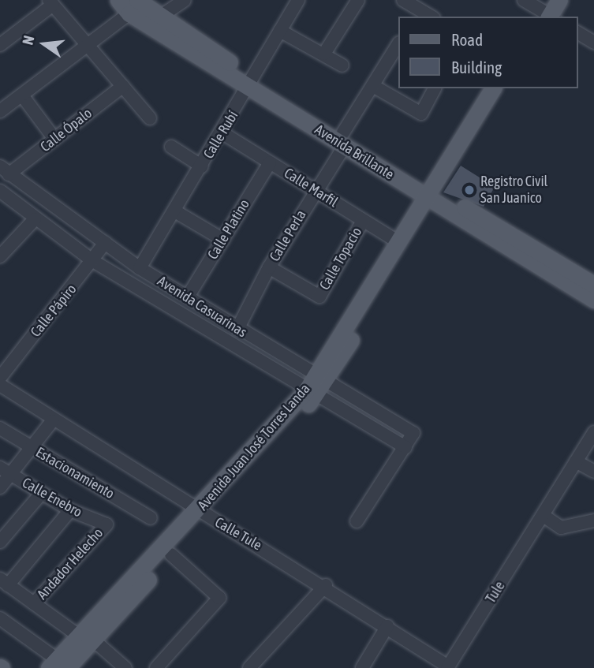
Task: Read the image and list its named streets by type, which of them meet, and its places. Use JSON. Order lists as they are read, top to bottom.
{
  "streets": {
    "main road": ["Avenida Brillante", "Avenida Juan José Torres Landa"],
    "street": [
      "Calle Ópalo",
      "Calle Rubí",
      "Calle Marfil",
      "Calle Platino",
      "Calle Perla",
      "Calle Topacio",
      "Avenida Casuarinas",
      "Calle Pápiro",
      "Estacionamiento",
      "Calle Enebro",
      "Calle Tule",
      "Andador Helecho",
      "Tule"
    ]
  },
  "crossings": [
    ["Calle Ópalo", "Avenida Casuarinas"],
    ["Calle Rubí", "Avenida Brillante"],
    ["Calle Rubí", "Calle Marfil"],
    ["Calle Rubí", "Avenida Casuarinas"],
    ["Avenida Brillante", "Calle Perla"],
    ["Avenida Brillante", "Avenida Juan José Torres Landa"],
    ["Calle Marfil", "Calle Platino"],
    ["Calle Marfil", "Calle Perla"],
    ["Calle Marfil", "Calle Topacio"],
    ["Calle Marfil", "Avenida Juan José Torres Landa"],
    ["Calle Platino", "Avenida Casuarinas"],
    ["Calle Perla", "Calle Topacio"],
    ["Calle Perla", "Avenida Casuarinas"],
    ["Avenida Casuarinas", "Calle Pápiro"],
    ["Avenida Casuarinas", "Avenida Juan José Torres Landa"],
    ["Avenida Juan José Torres Landa", "Calle Tule"],
    ["Calle Enebro", "Andador Helecho"],
    ["Calle Tule", "Tule"]
  ],
  "places": ["Registro Civil San Juanico"],
  "legend": ["Road", "Building"],
  "north": "left"
}
